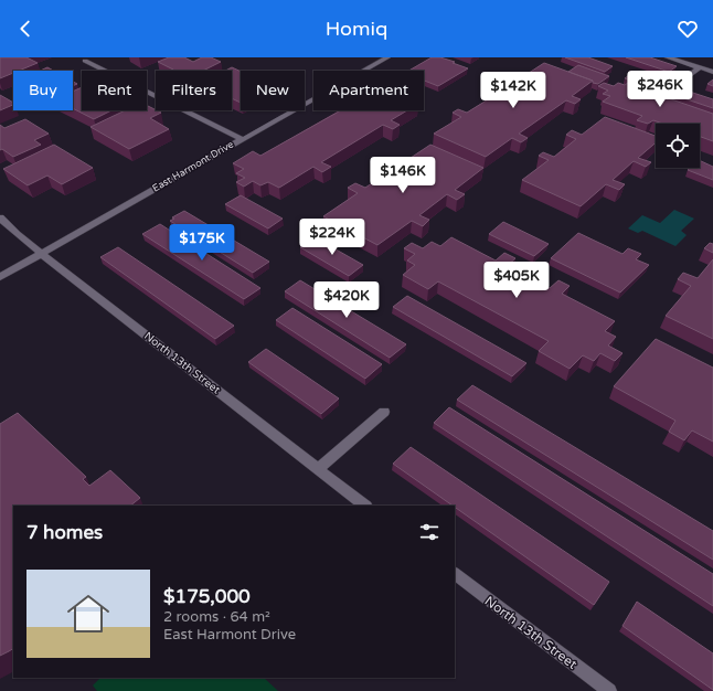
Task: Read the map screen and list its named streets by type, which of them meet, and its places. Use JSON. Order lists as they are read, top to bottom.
{
  "streets": {
    "street": ["East Harmont Drive", "North 13th Street"]
  },
  "crossings": [
    ["East Harmont Drive", "North 13th Street"]
  ],
  "page": {
    "header": "Homiq",
    "price": [
      "$246K",
      "$142K",
      "$146K",
      "$224K",
      "$175K",
      "$405K",
      "$420K"
    ],
    "chip": [
      "Buy",
      "Rent",
      "Filters",
      "New",
      "Apartment"
    ],
    "heading": "7 homes",
    "list": [
      {
        "name": "$175,000",
        "note": "2 rooms · 64 m² · East Harmont Drive"
      }
    ]
  }
}
